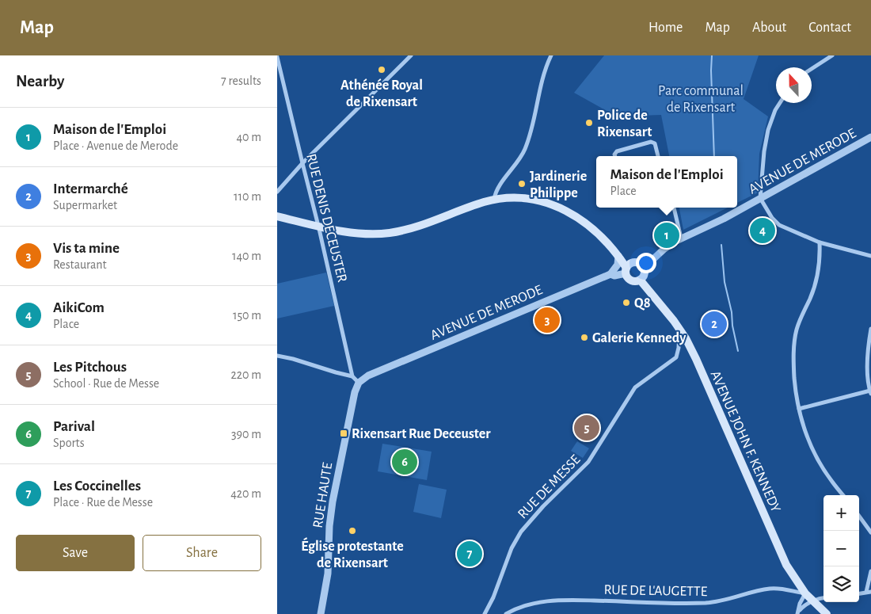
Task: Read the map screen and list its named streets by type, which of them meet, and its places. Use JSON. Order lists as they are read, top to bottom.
{
  "streets": {
    "main road": ["AVENUE JOHN F. KENNEDY"],
    "street": [
      "AVENUE DE MERODE",
      "RUE DENIS DECEUSTER",
      "RUE DE MESSE",
      "RUE HAUTE",
      "RUE DE L'AUGETTE"
    ]
  },
  "crossings": [
    ["AVENUE DE MERODE", "AVENUE JOHN F. KENNEDY"],
    ["AVENUE DE MERODE", "RUE HAUTE"],
    ["AVENUE JOHN F. KENNEDY", "RUE DE MESSE"],
    ["AVENUE JOHN F. KENNEDY", "RUE DE L'AUGETTE"]
  ],
  "parks": ["Parc communal de Rixensart"],
  "places": {
    "other": [
      "Athénée Royal de Rixensart",
      "Police de Rixensart",
      "Jardinerie Philippe",
      "Q8",
      "Galerie Kennedy",
      "Église protestante de Rixensart"
    ],
    "transit": ["Rixensart Rue Deceuster"]
  },
  "north": "top",
  "page": {
    "header": "Map",
    "nav": [
      "Home",
      "Map",
      "About",
      "Contact"
    ],
    "heading": ["Nearby", "7 results"],
    "list": [
      {
        "mark": "1",
        "name": "Maison de l'Emploi",
        "note": "Place · Avenue de Merode",
        "value": "40 m"
      },
      {
        "mark": "2",
        "name": "Intermarché",
        "note": "Supermarket",
        "value": "110 m"
      },
      {
        "mark": "3",
        "name": "Vis ta mine",
        "note": "Restaurant",
        "value": "140 m"
      },
      {
        "mark": "4",
        "name": "AikiCom",
        "note": "Place",
        "value": "150 m"
      },
      {
        "mark": "5",
        "name": "Les Pitchous",
        "note": "School · Rue de Messe",
        "value": "220 m"
      },
      {
        "mark": "6",
        "name": "Parival",
        "note": "Sports",
        "value": "390 m"
      },
      {
        "mark": "7",
        "name": "Les Coccinelles",
        "note": "Place · Rue de Messe",
        "value": "420 m"
      }
    ],
    "popup": ["Maison de l'Emploi", "Place"],
    "pins": [
      "4",
      "1",
      "3",
      "2",
      "5",
      "6",
      "7"
    ],
    "map_buttons": ["+", "−"],
    "buttons": ["Save", "Share"]
  }
}
